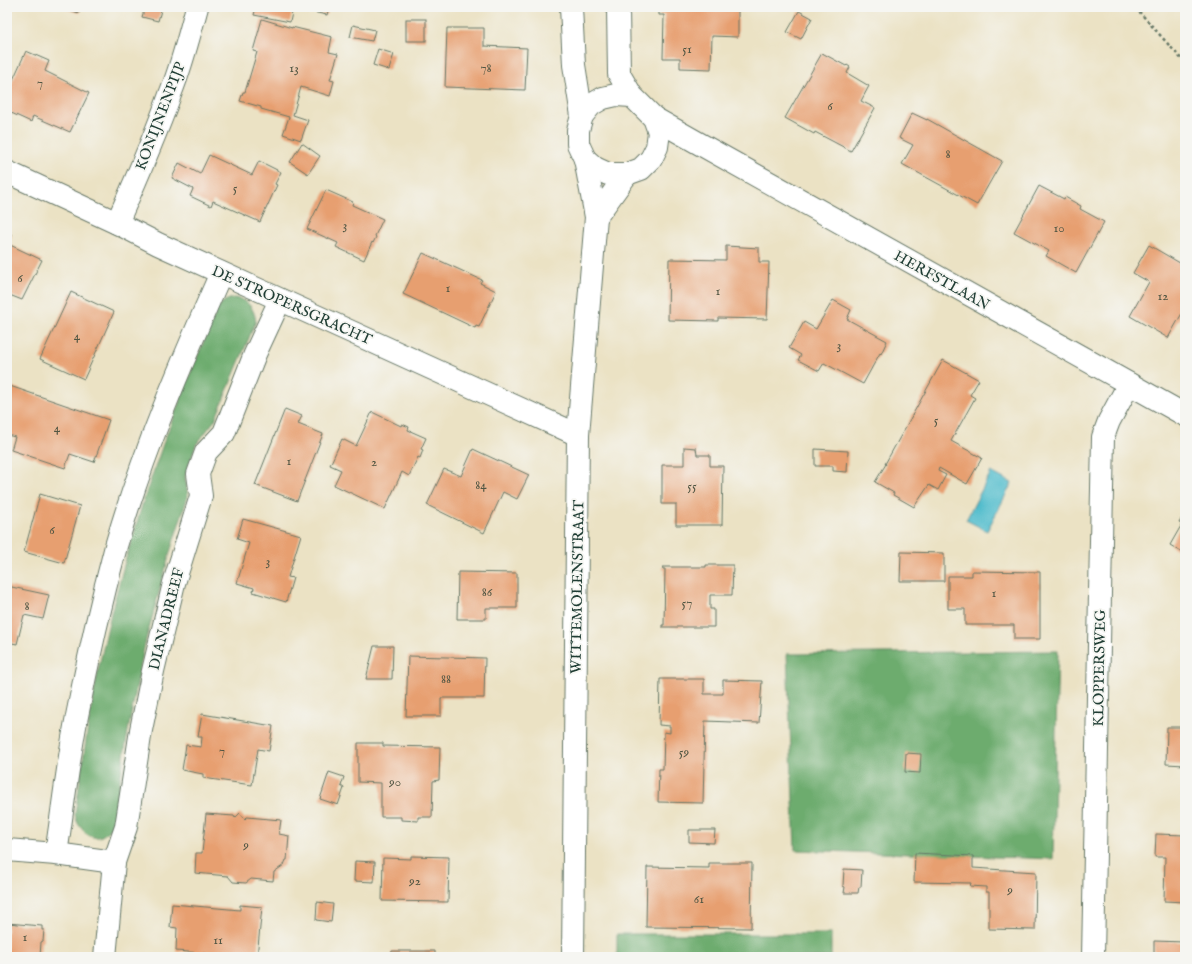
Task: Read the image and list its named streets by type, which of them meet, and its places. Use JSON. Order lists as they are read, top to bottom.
{
  "streets": {
    "street": [
      "KONIJNENPIJP",
      "HERFSTLAAN",
      "DE STROPERSGRACHT",
      "WITTEMOLENSTRAAT",
      "DIANADREEF",
      "KLOPPERSWEG"
    ]
  },
  "crossings": [
    ["KONIJNENPIJP", "DE STROPERSGRACHT"],
    ["HERFSTLAAN", "WITTEMOLENSTRAAT"],
    ["HERFSTLAAN", "KLOPPERSWEG"],
    ["DE STROPERSGRACHT", "WITTEMOLENSTRAAT"],
    ["DE STROPERSGRACHT", "DIANADREEF"]
  ],
  "house_numbers": [
    "51",
    "13",
    "78",
    "7",
    "6",
    "8",
    "5",
    "3",
    "10",
    "6",
    "1",
    "1",
    "12",
    "4",
    "3",
    "5",
    "4",
    "1",
    "2",
    "84",
    "55",
    "6",
    "3",
    "86",
    "1",
    "57",
    "8",
    "88",
    "7",
    "59",
    "90",
    "9",
    "92",
    "9",
    "61",
    "1",
    "11"
  ]
}
